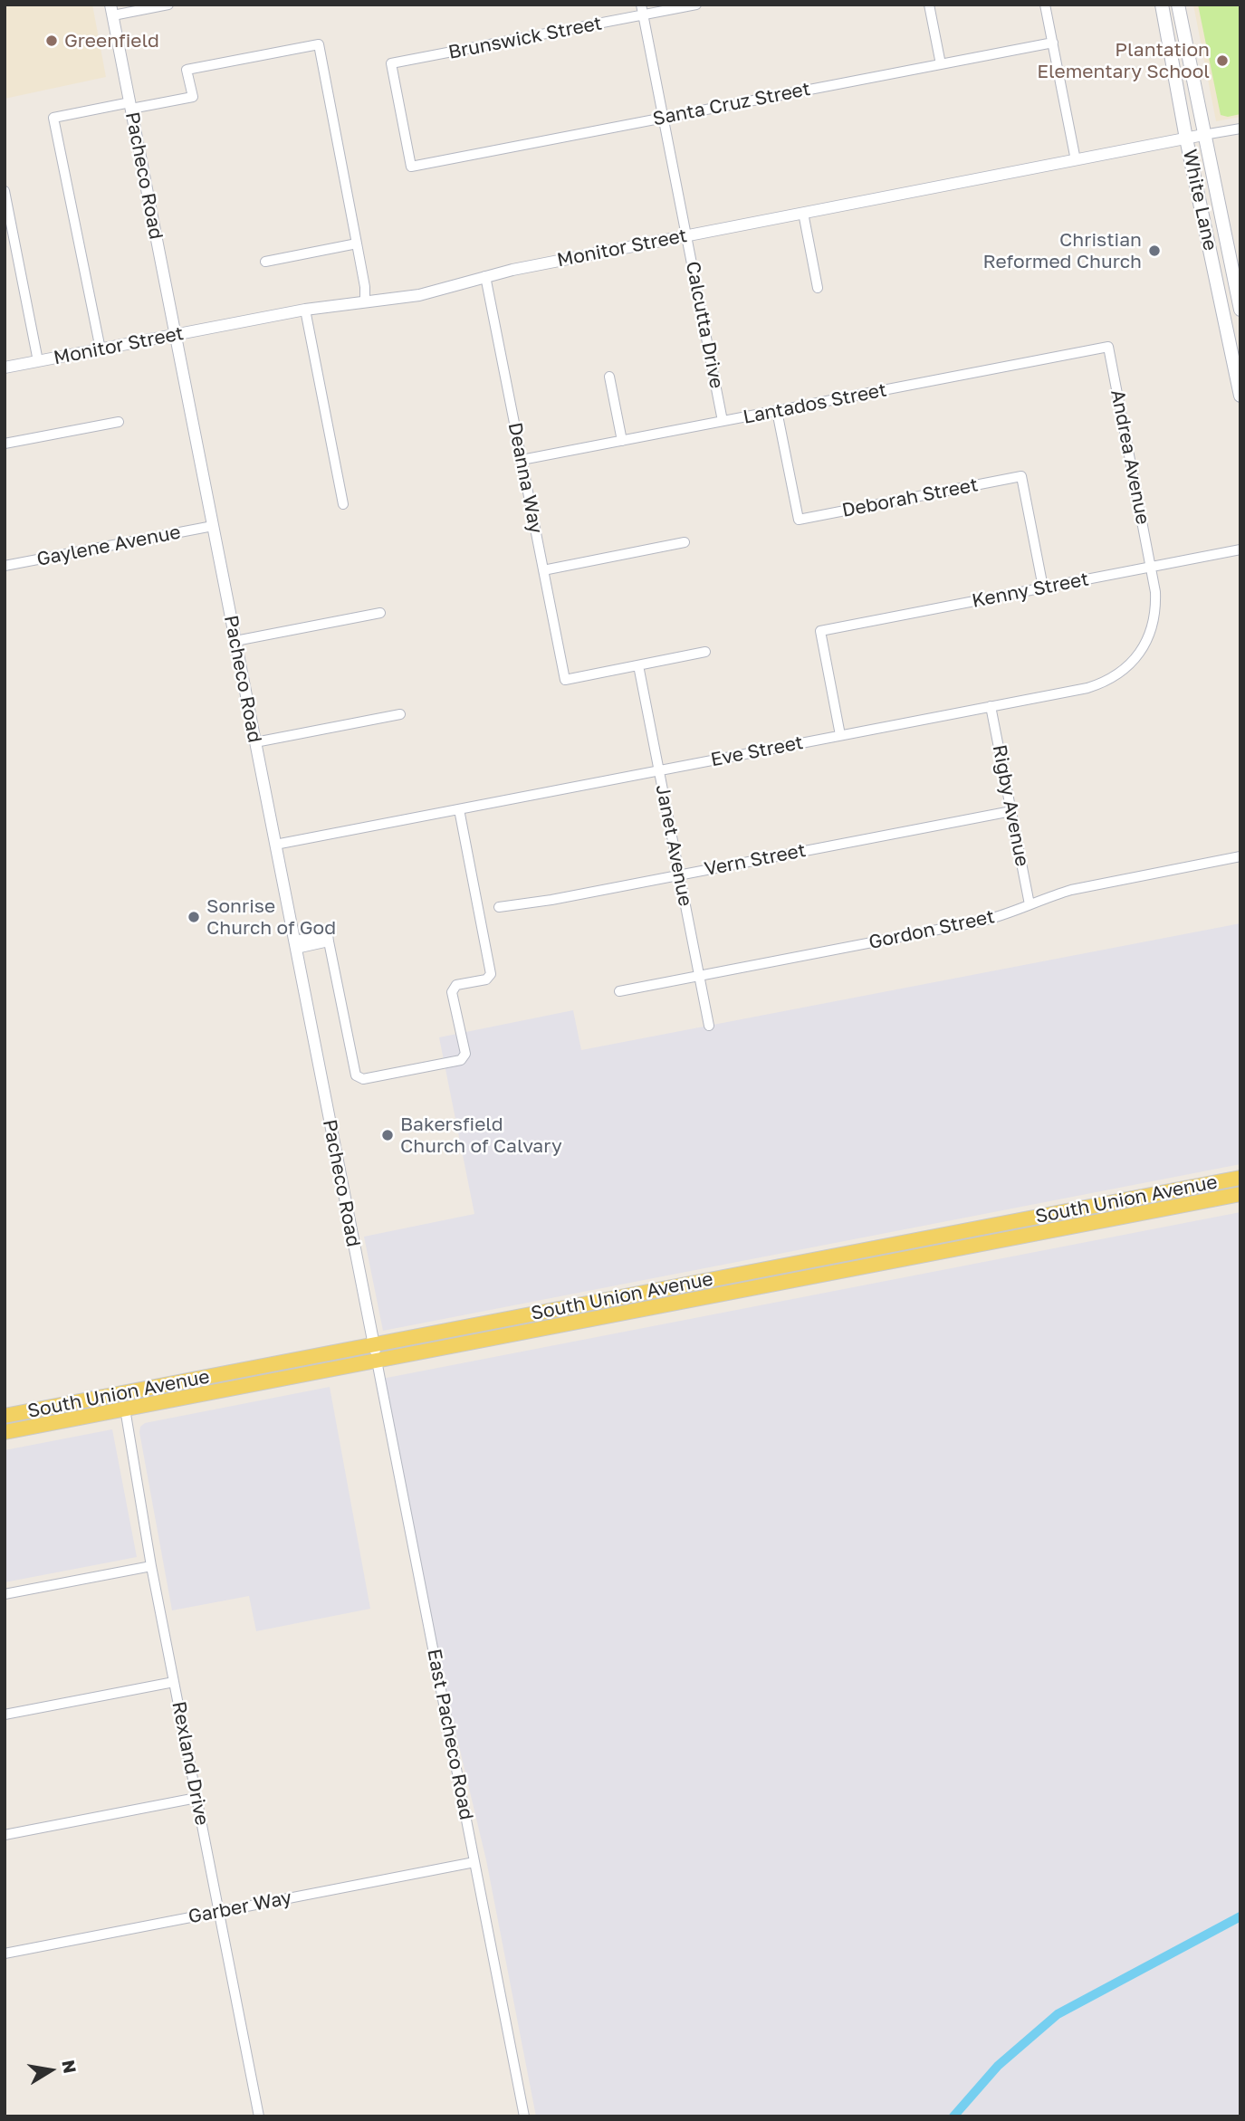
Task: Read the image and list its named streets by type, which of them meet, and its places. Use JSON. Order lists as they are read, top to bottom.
{
  "streets": {
    "main road": ["White Lane", "South Union Avenue"],
    "street": [
      "Brunswick Street",
      "Santa Cruz Street",
      "Pacheco Road",
      "Monitor Street",
      "Calcutta Drive",
      "Lantados Street",
      "Andrea Avenue",
      "Deanna Way",
      "Deborah Street",
      "Gaylene Avenue",
      "Kenny Street",
      "Eve Street",
      "Rigby Avenue",
      "Janet Avenue",
      "Vern Street",
      "Gordon Street",
      "East Pacheco Road",
      "Rexland Drive",
      "Garber Way"
    ]
  },
  "crossings": [
    ["Brunswick Street", "Santa Cruz Street"],
    ["Brunswick Street", "Calcutta Drive"],
    ["Santa Cruz Street", "Calcutta Drive"],
    ["Pacheco Road", "Monitor Street"],
    ["Pacheco Road", "Gaylene Avenue"],
    ["Pacheco Road", "Eve Street"],
    ["Pacheco Road", "South Union Avenue"],
    ["Pacheco Road", "East Pacheco Road"],
    ["White Lane", "Monitor Street"],
    ["Monitor Street", "Calcutta Drive"],
    ["Monitor Street", "Deanna Way"],
    ["Calcutta Drive", "Lantados Street"],
    ["Lantados Street", "Andrea Avenue"],
    ["Lantados Street", "Deanna Way"],
    ["Lantados Street", "Deborah Street"],
    ["Andrea Avenue", "Kenny Street"],
    ["Andrea Avenue", "Eve Street"],
    ["Deanna Way", "Janet Avenue"],
    ["Deborah Street", "Kenny Street"],
    ["Kenny Street", "Eve Street"],
    ["Eve Street", "Rigby Avenue"],
    ["Eve Street", "Janet Avenue"],
    ["Rigby Avenue", "Vern Street"],
    ["Rigby Avenue", "Gordon Street"],
    ["Janet Avenue", "Vern Street"],
    ["Janet Avenue", "Gordon Street"],
    ["South Union Avenue", "East Pacheco Road"],
    ["South Union Avenue", "Rexland Drive"],
    ["East Pacheco Road", "Garber Way"],
    ["Rexland Drive", "Garber Way"]
  ],
  "places": [
    "Greenfield",
    "Plantation Elementary School",
    "Christian Reformed Church",
    "Sonrise Church of God",
    "Bakersfield Church of Calvary"
  ],
  "north": "right"
}
